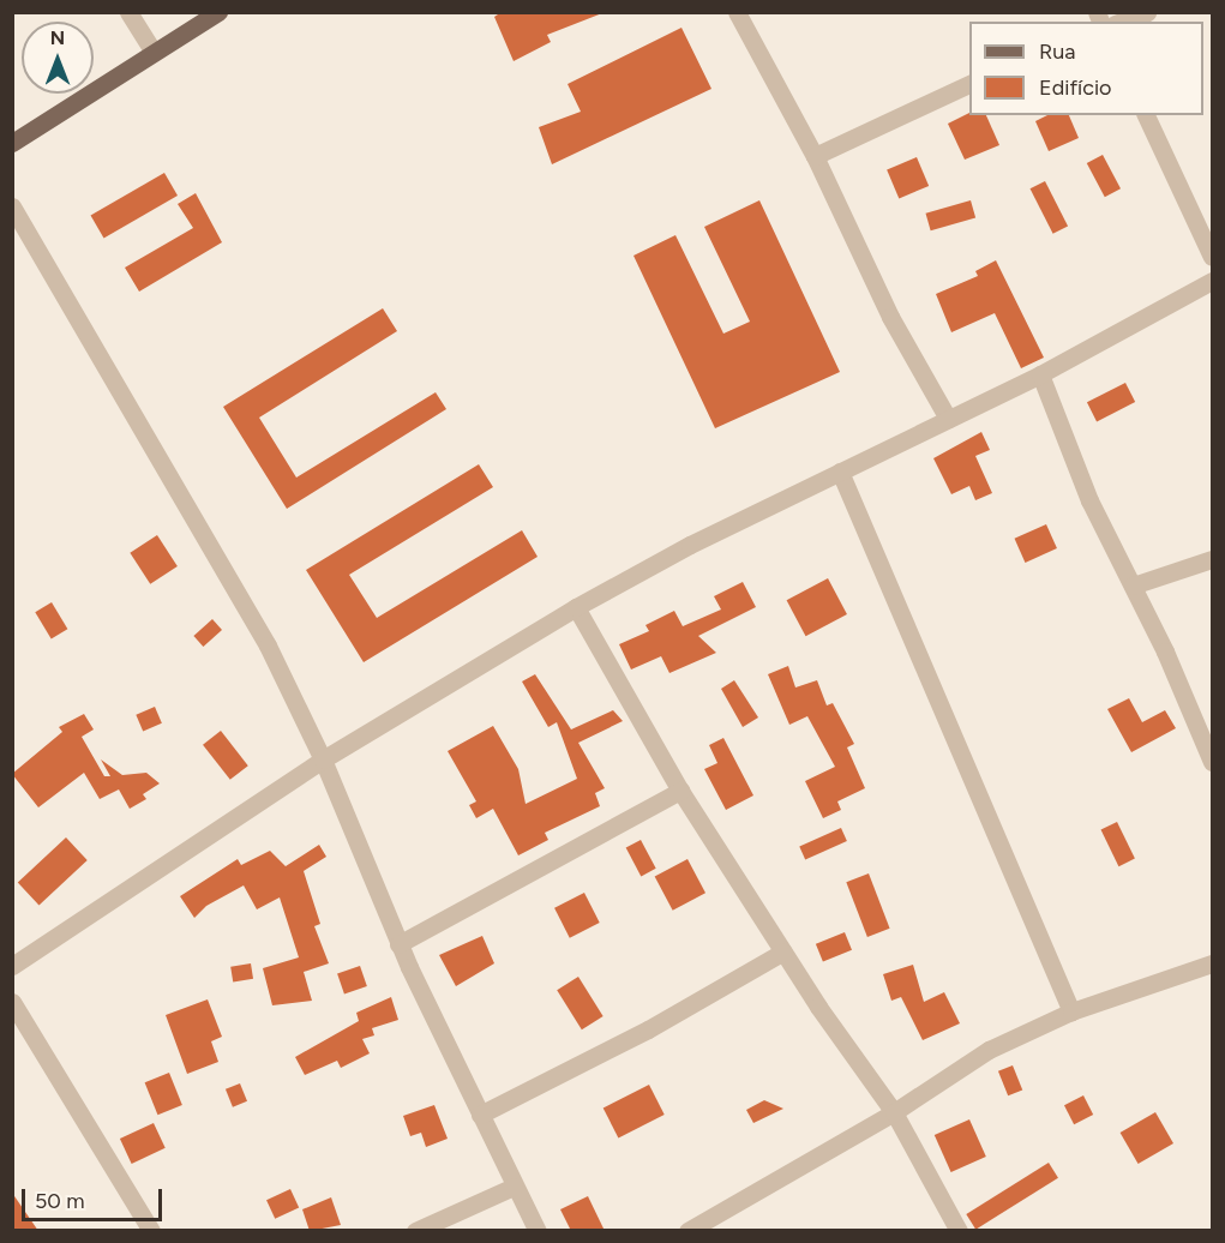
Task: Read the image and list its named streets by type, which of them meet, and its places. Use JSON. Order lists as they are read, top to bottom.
{
  "legend": ["Rua", "Edifício"],
  "scale_bar": "50 m",
  "north": "top"
}
